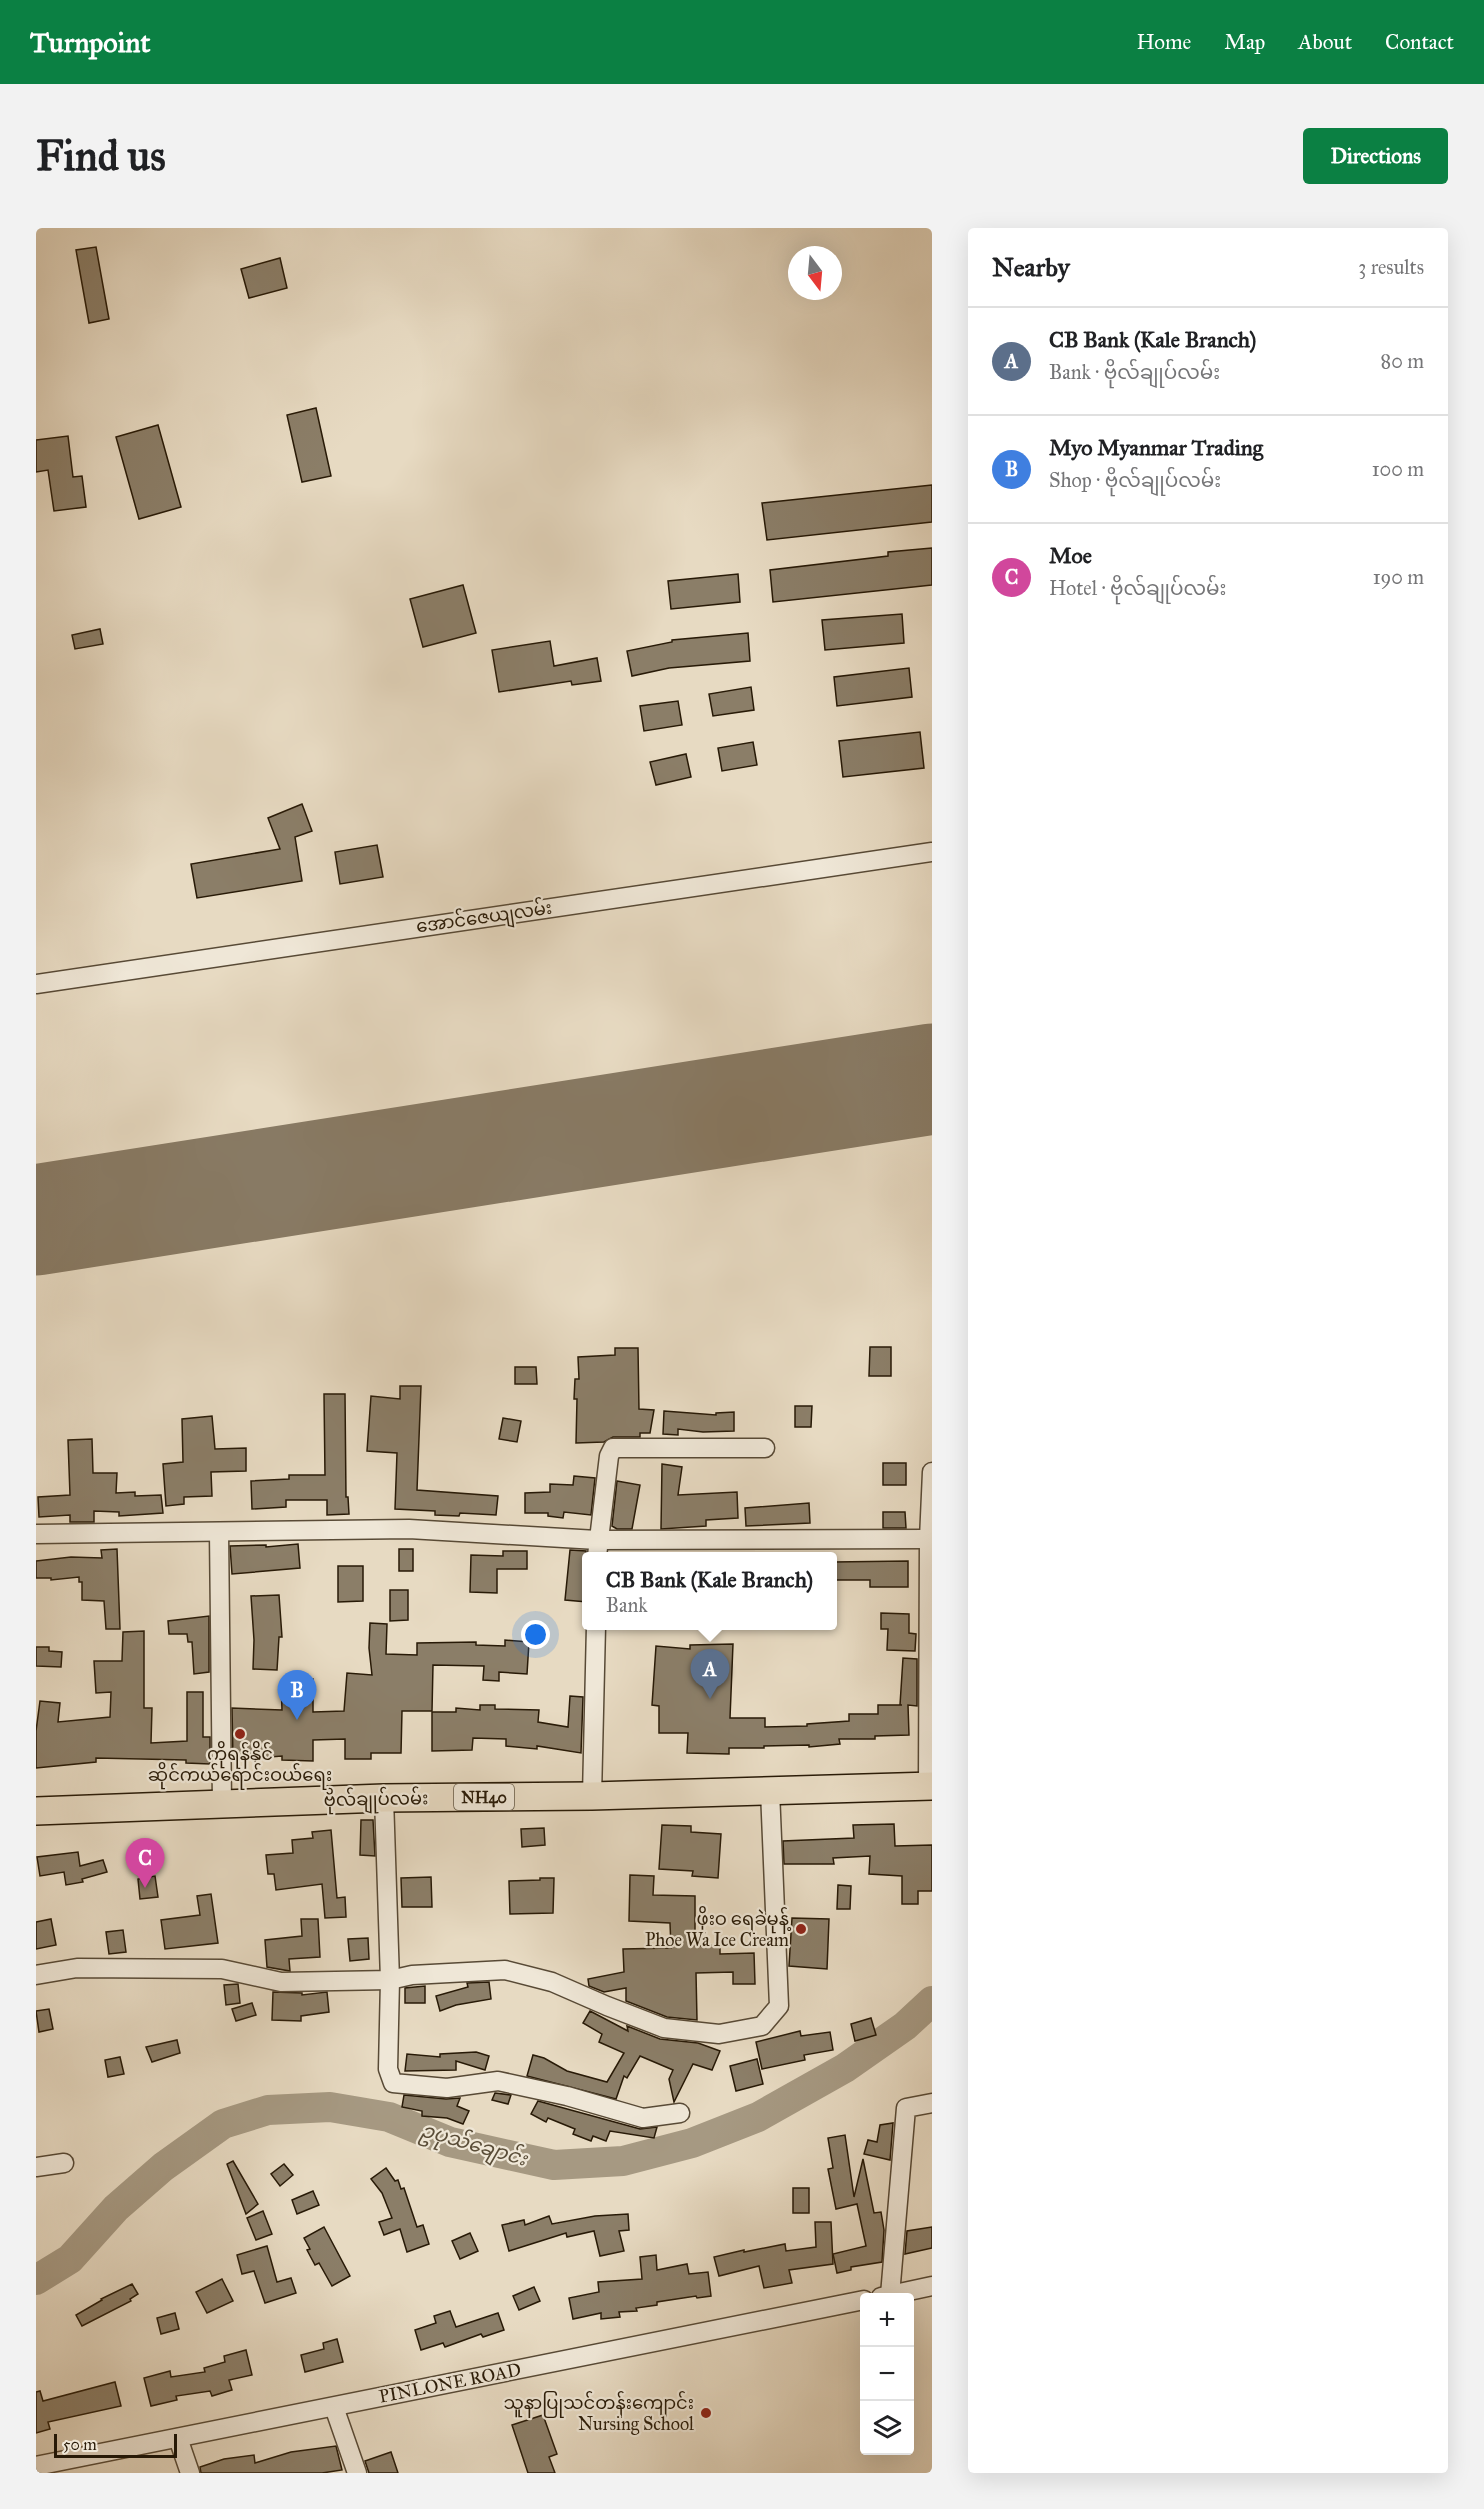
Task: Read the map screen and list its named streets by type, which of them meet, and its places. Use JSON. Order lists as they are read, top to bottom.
{
  "streets": {
    "highway": ["NH40", "ဗိုလ်ချုပ်လမ်း"],
    "street": ["အောင်ဇေယျလမ်း", "PINLONE ROAD"]
  },
  "water": ["ဥပုသ်ချောင်း"],
  "places": ["ကိုရန်နိုင် ဆိုင်ကယ်ရောင်းဝယ်ရေး", "ဖိုးဝ ရေခဲမုန့် Phoe Wa Ice Cream", "သူနာပြုသင်တန်းကျောင်း Nursing School"],
  "scale_bar": "50 m",
  "north": "bottom",
  "page": {
    "header": "Turnpoint",
    "nav": [
      "Home",
      "Map",
      "About",
      "Contact"
    ],
    "buttons": "Directions",
    "title": "Find us",
    "heading": ["Nearby", "3 results"],
    "list": [
      {
        "mark": "A",
        "name": "CB Bank (Kale Branch)",
        "note": "Bank · ဗိုလ်ချုပ်လမ်း",
        "value": "80 m"
      },
      {
        "mark": "B",
        "name": "Myo Myanmar Trading",
        "note": "Shop · ဗိုလ်ချုပ်လမ်း",
        "value": "100 m"
      },
      {
        "mark": "C",
        "name": "Moe",
        "note": "Hotel · ဗိုလ်ချုပ်လမ်း",
        "value": "190 m"
      }
    ],
    "popup": ["CB Bank (Kale Branch)", "Bank"],
    "pins": ["A", "B", "C"],
    "map_buttons": ["+", "−"],
    "scale": "50 m"
  }
}
